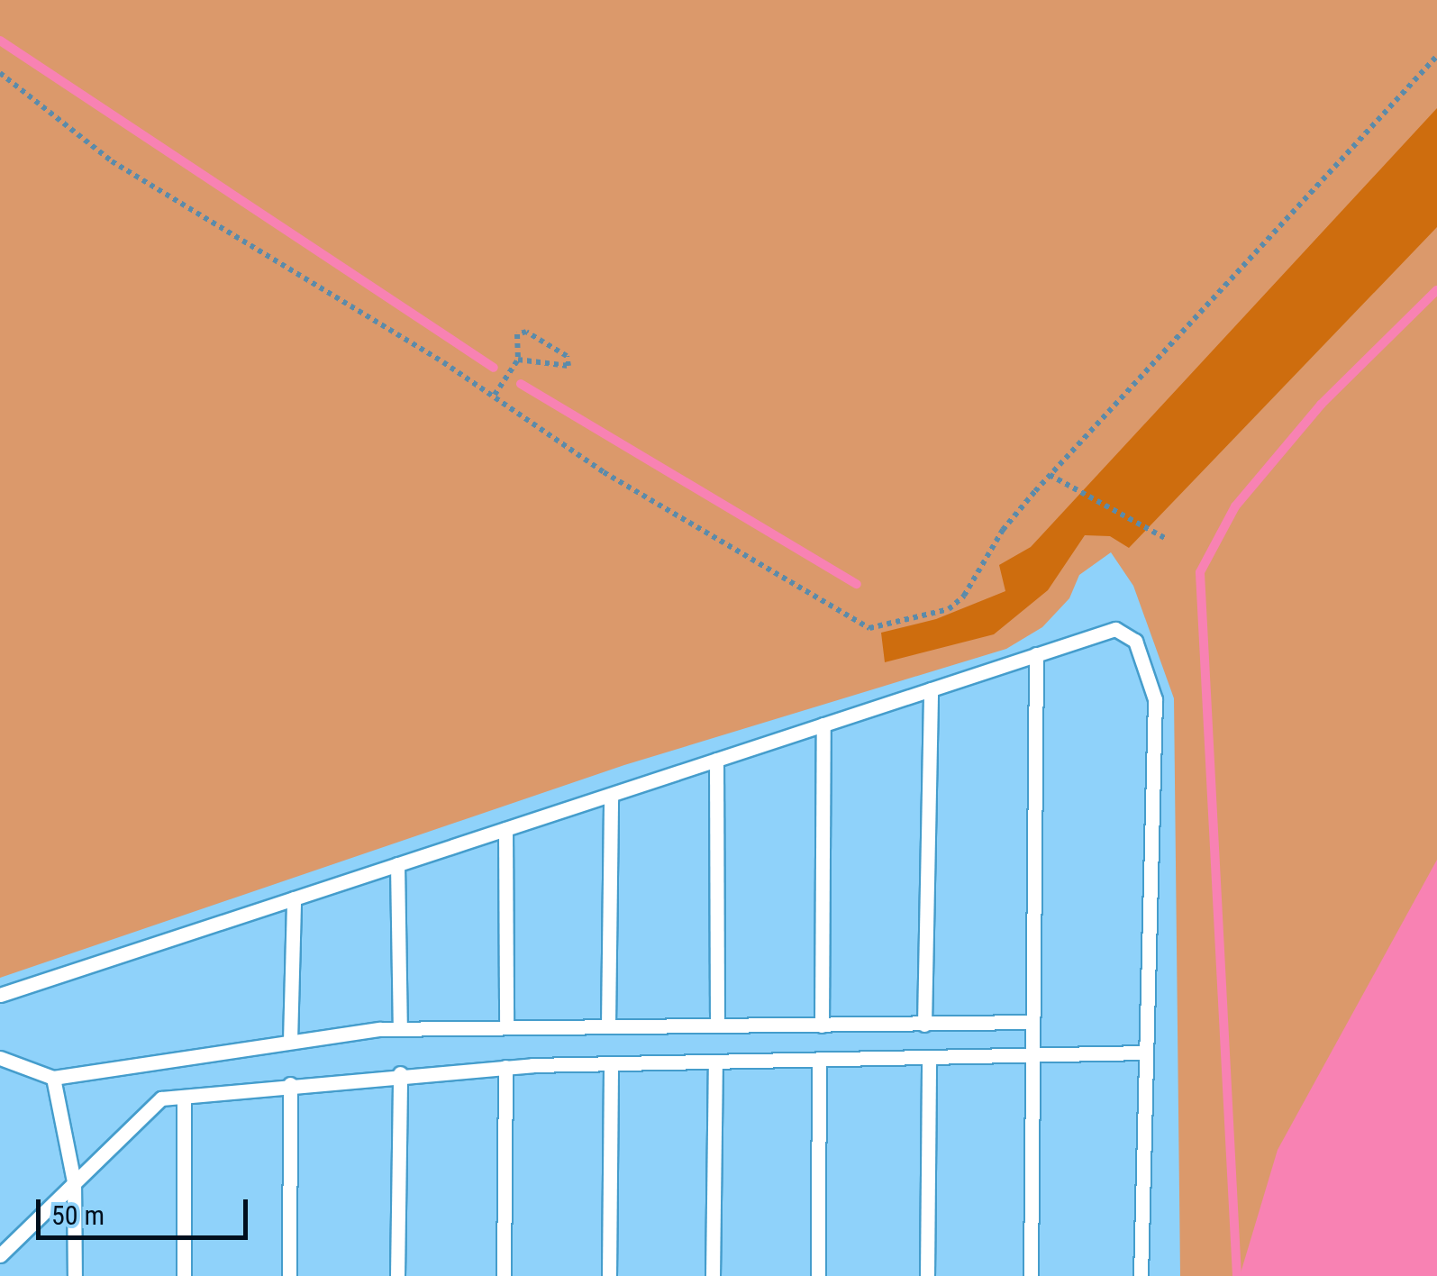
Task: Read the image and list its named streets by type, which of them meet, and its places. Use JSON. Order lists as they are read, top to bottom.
{
  "scale_bar": "50 m"
}
